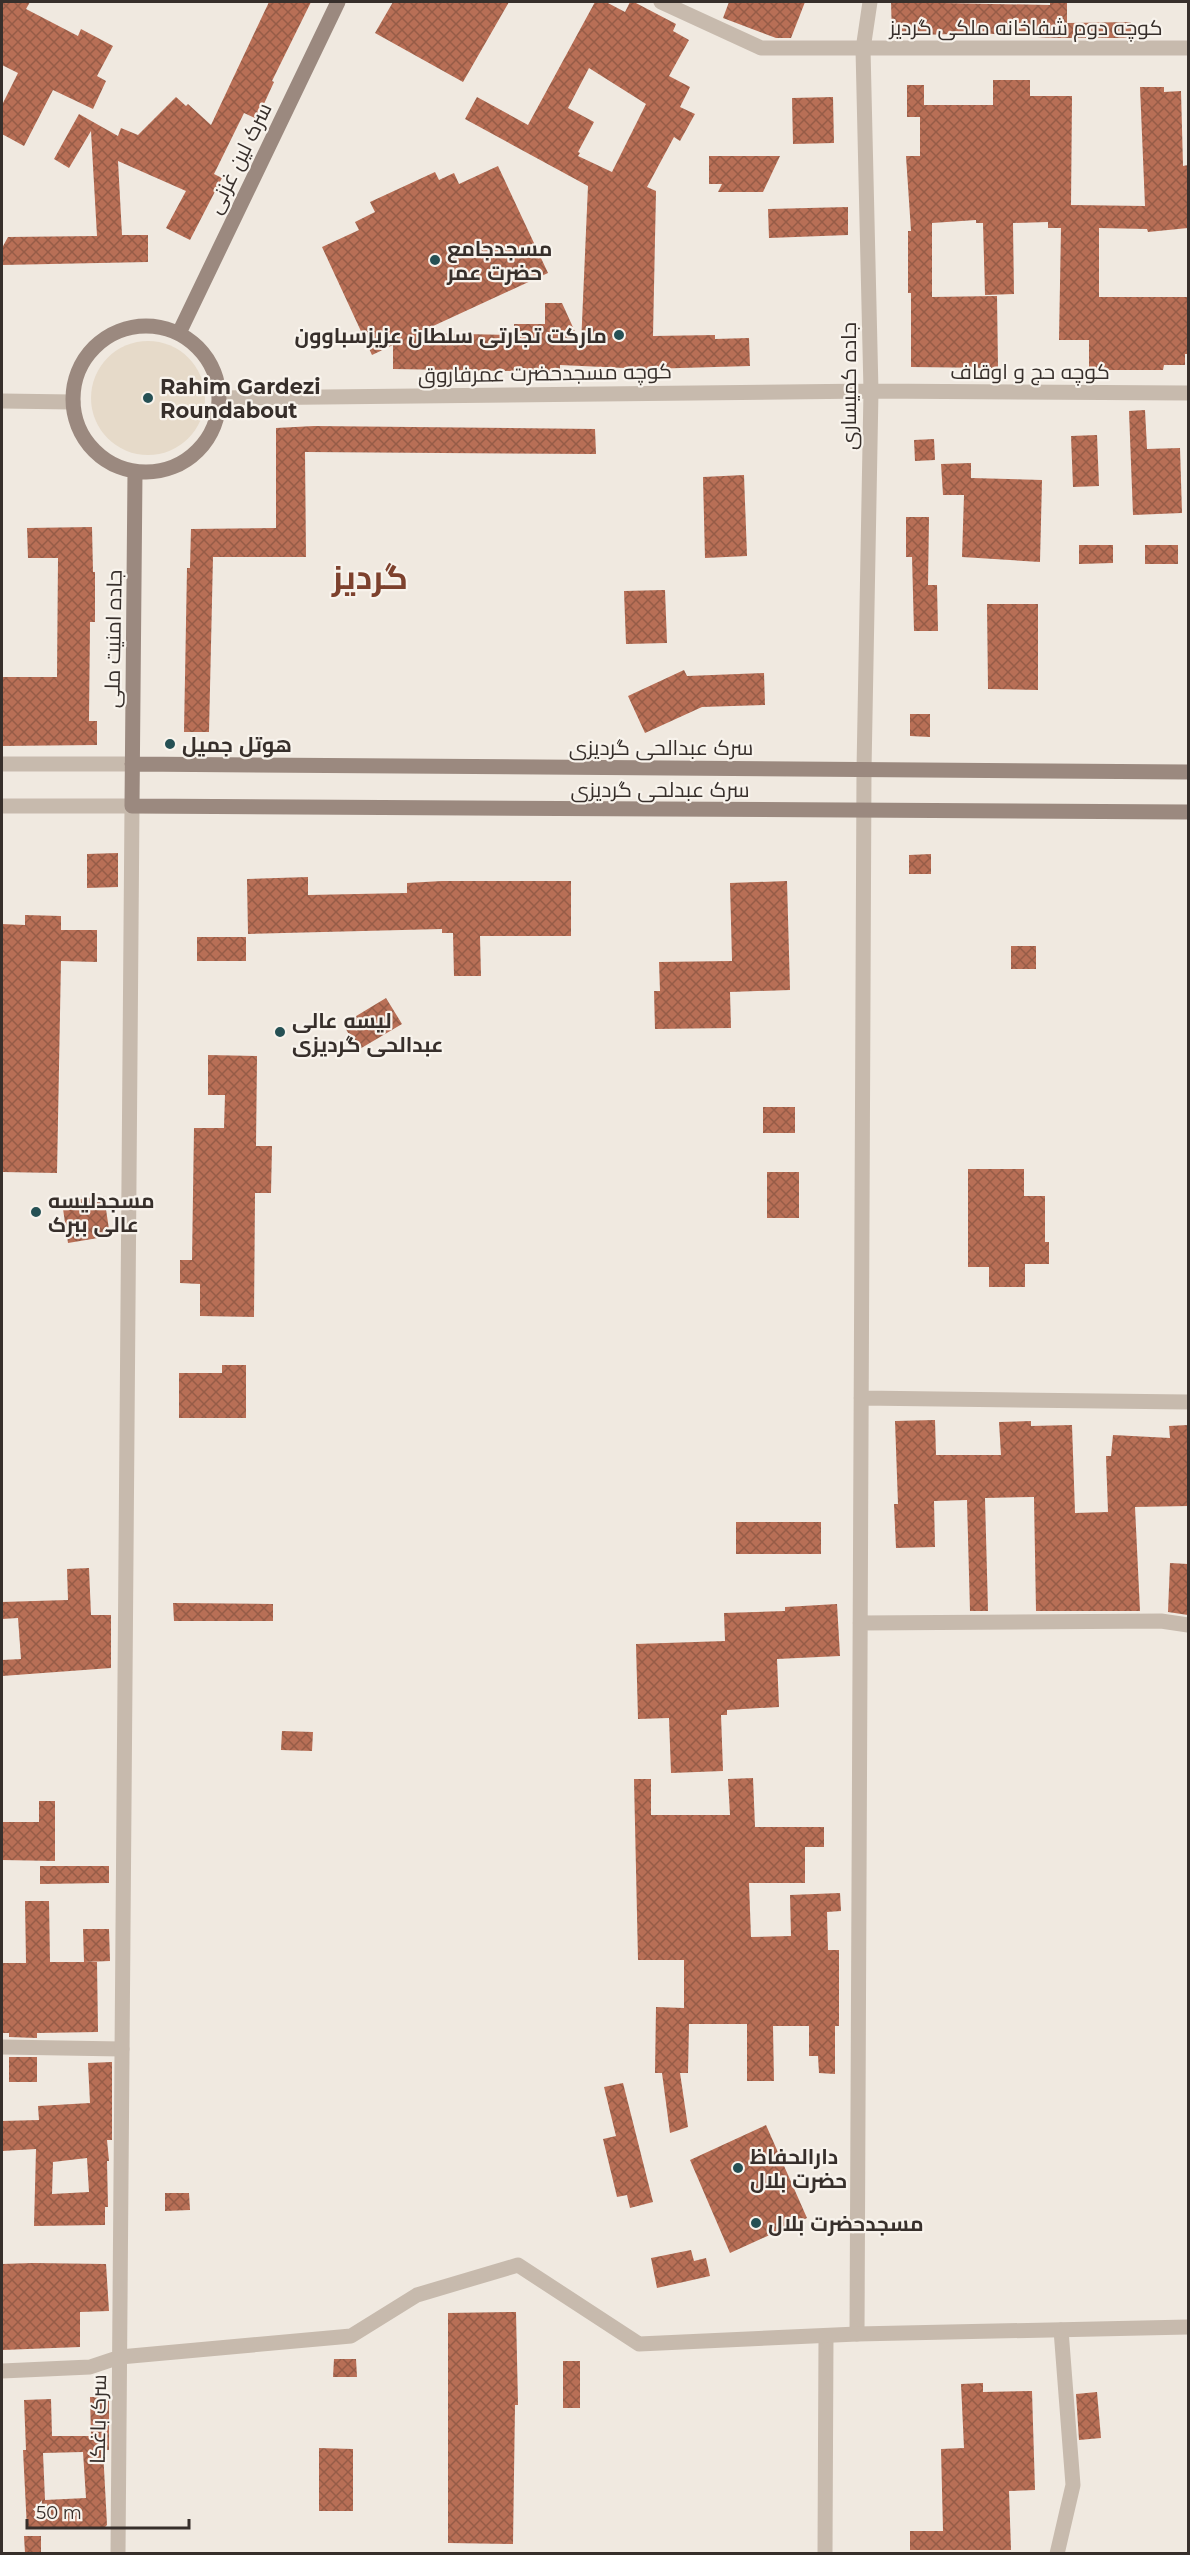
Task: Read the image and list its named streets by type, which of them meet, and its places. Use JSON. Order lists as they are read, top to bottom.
{
  "streets": {
    "main road": [
      "سرک لین غزنی",
      "جاده امنیت ملی",
      "سرک عبدالحی گردیزی",
      "سرک عبدلحی گردیزی"
    ],
    "street": [
      "کوچه دوم شفاخانه ملکی گردیز",
      "کوچه حج و اوقاف",
      "کوچه مسجدحضرت عمرفاروق",
      "جاده کمیساری",
      "سرک باغکا"
    ]
  },
  "crossings": [
    ["کوچه دوم شفاخانه ملکی گردیز", "جاده کمیساری"],
    ["سرک لین غزنی", "کوچه مسجدحضرت عمرفاروق"],
    ["سرک لین غزنی", "جاده امنیت ملی"],
    ["کوچه حج و اوقاف", "کوچه مسجدحضرت عمرفاروق"],
    ["کوچه حج و اوقاف", "جاده کمیساری"],
    ["کوچه مسجدحضرت عمرفاروق", "جاده کمیساری"],
    ["کوچه مسجدحضرت عمرفاروق", "جاده امنیت ملی"],
    ["جاده کمیساری", "سرک عبدالحی گردیزی"],
    ["جاده کمیساری", "سرک عبدلحی گردیزی"],
    ["جاده امنیت ملی", "سرک عبدالحی گردیزی"],
    ["جاده امنیت ملی", "سرک عبدلحی گردیزی"],
    ["جاده امنیت ملی", "سرک باغکا"],
    ["سرک عبدلحی گردیزی", "سرک باغکا"]
  ],
  "districts": ["گردیز"],
  "places": [
    "مسجدجامع حضرت عمر",
    "مارکت تجارتی سلطان عزیزسباوون",
    "Rahim Gardezi Roundabout",
    "هوتل جمیل",
    "لیسه عالی عبدالحی گردیزی",
    "مسجدلیسه عالی ببرک",
    "دارالحفاظ حضرت بلال",
    "مسجدحضرت بلال"
  ],
  "scale_bar": "50 m"
}
